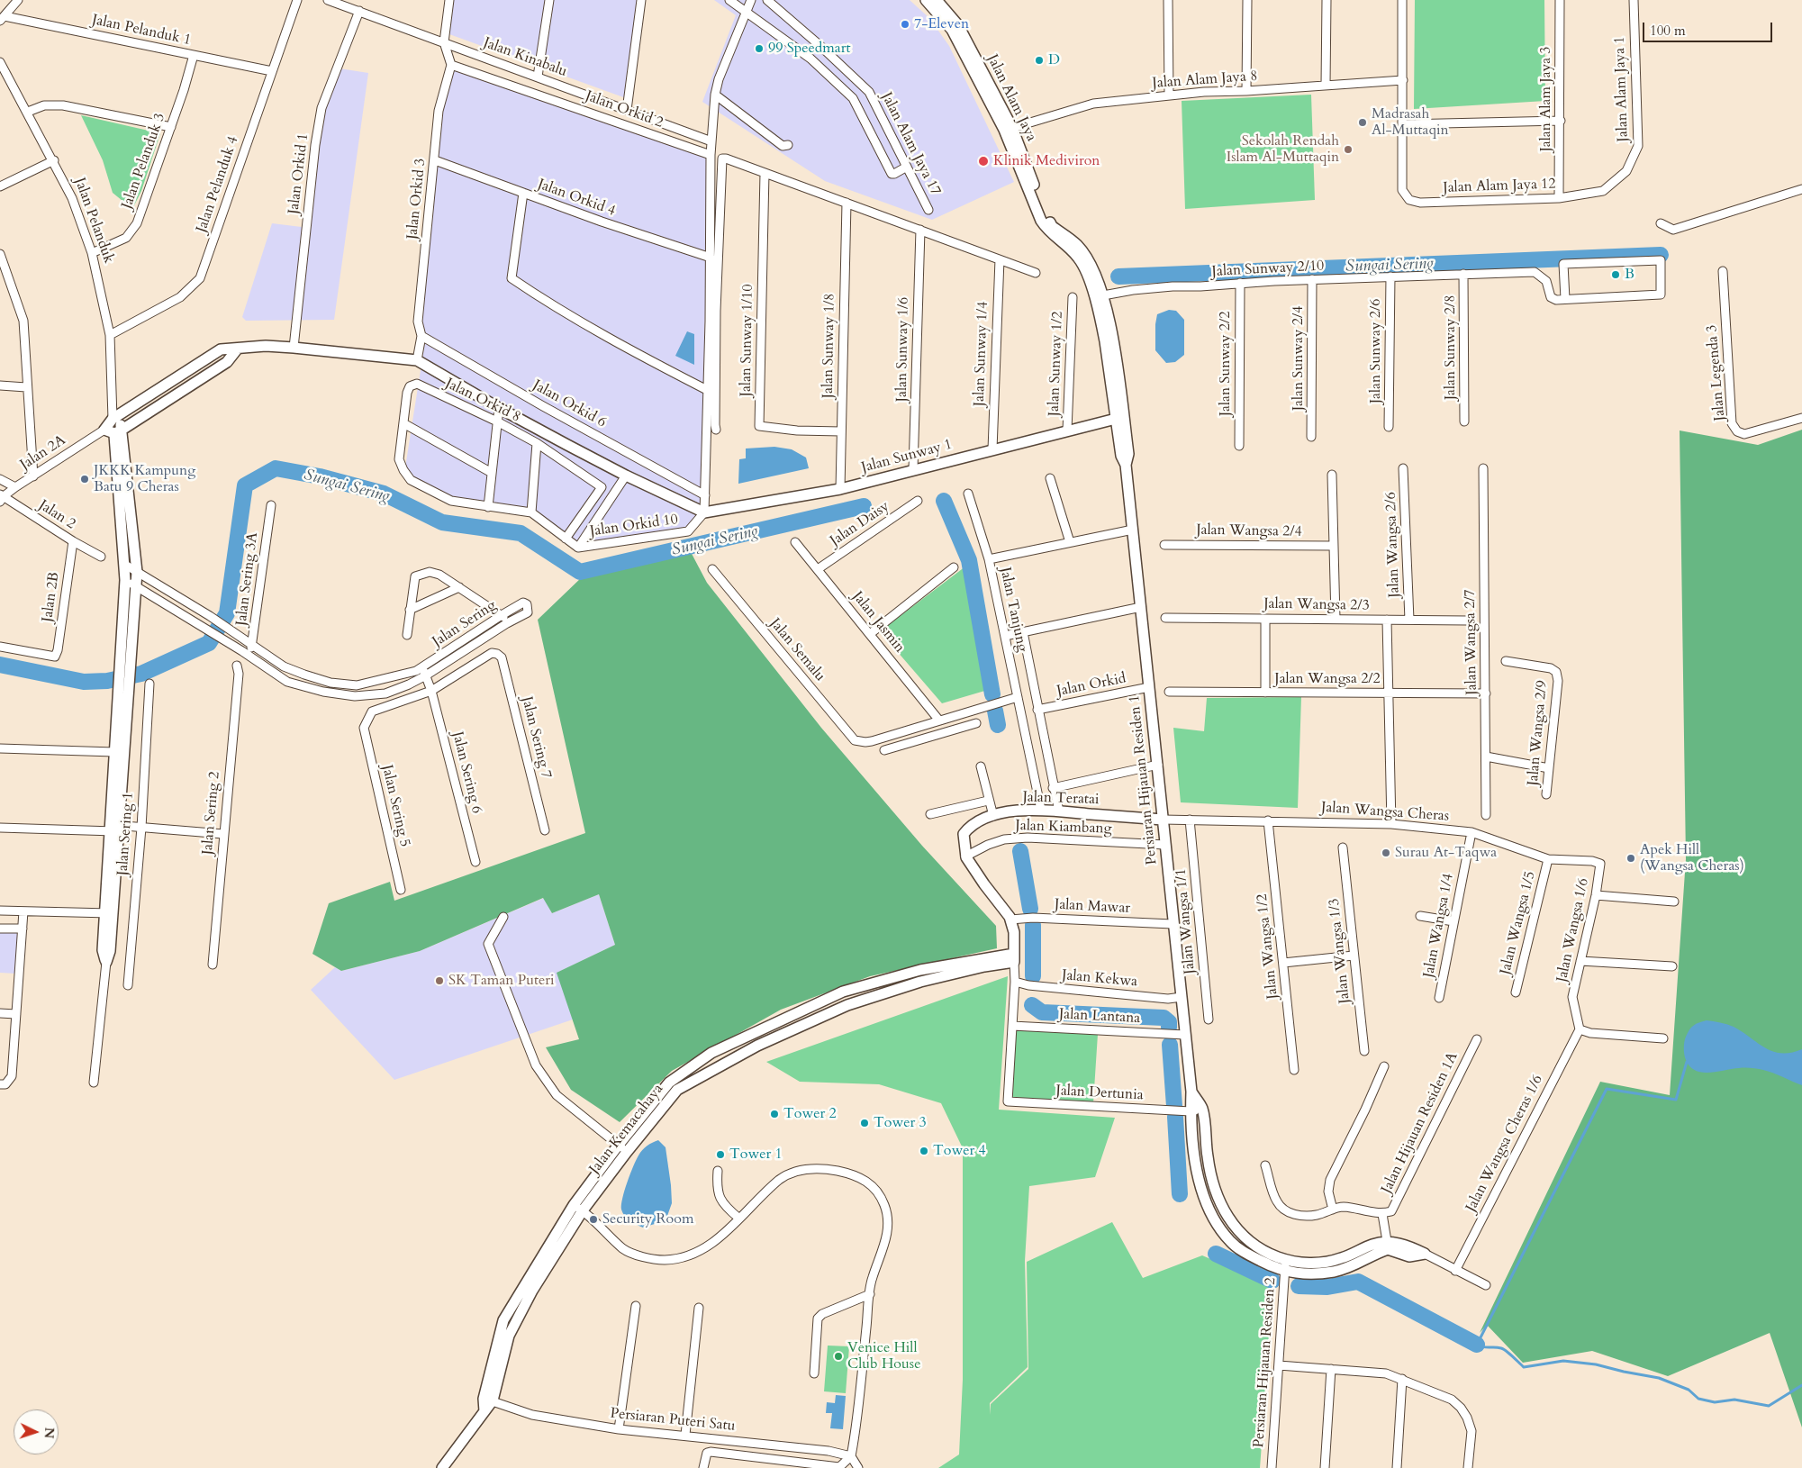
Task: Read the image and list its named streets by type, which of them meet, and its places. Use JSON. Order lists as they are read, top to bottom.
{
  "streets": {
    "street": [
      "Jalan Pelanduk 1",
      "Jalan Kinabalu",
      "Jalan Alam Jaya 8",
      "Jalan Alam Jaya 1",
      "Jalan Alam Jaya",
      "Jalan Alam Jaya 3",
      "Jalan Orkid 2",
      "Jalan Alam Jaya 17",
      "Jalan Pelanduk 3",
      "Jalan Orkid 1",
      "Jalan Pelanduk 4",
      "Jalan Alam Jaya 12",
      "Jalan Orkid 4",
      "Jalan Orkid 3",
      "Jalan Pelanduk",
      "Jalan Sunway 2/10",
      "Jalan Sunway 1/10",
      "Jalan Sunway 1/8",
      "Jalan Sunway 2/8",
      "Jalan Sunway 1/6",
      "Jalan Sunway 2/6",
      "Jalan Sunway 1/4",
      "Jalan Sunway 2/4",
      "Jalan Sunway 1/2",
      "Jalan Sunway 2/2",
      "Jalan Legenda 3",
      "Jalan Orkid 8",
      "Jalan Orkid 6",
      "Jalan 2A",
      "Jalan Sunway 1",
      "Jalan 2",
      "Jalan Daisy",
      "Jalan Orkid 10",
      "Jalan Wangsa 2/4",
      "Jalan Wangsa 2/6",
      "Jalan Sering 3A",
      "Jalan 2B",
      "Jalan Wangsa 2/3",
      "Jalan Tanjung",
      "Jalan Jasmin",
      "Jalan Sering",
      "Jalan Wangsa 2/7",
      "Jalan Semalu",
      "Jalan Wangsa 2/2",
      "Jalan Orkid",
      "Jalan Wangsa 2/9",
      "Jalan Sering 7",
      "Jalan Sering 6",
      "Persiaran Hijauan Residen 1",
      "Jalan Teratai",
      "Jalan Sering 5",
      "Jalan Wangsa Cheras",
      "Jalan Sering 2",
      "Jalan Kiambang",
      "Jalan Sering 1",
      "Jalan Mawar",
      "Jalan Wangsa 1/1",
      "Jalan Wangsa 1/5",
      "Jalan Wangsa 1/4",
      "Jalan Wangsa 1/6",
      "Jalan Wangsa 1/2",
      "Jalan Wangsa 1/3",
      "Jalan Kekwa",
      "Jalan Lantana",
      "Jalan Dertunia",
      "Jalan Hijauan Residen 1A",
      "Jalan Kemacahaya",
      "Jalan Wangsa Cheras 1/6",
      "Persiaran Hijauan Residen 2",
      "Persiaran Puteri Satu"
    ]
  },
  "crossings": [
    ["Jalan Pelanduk 1", "Jalan Pelanduk 3"],
    ["Jalan Pelanduk 1", "Jalan Pelanduk 4"],
    ["Jalan Kinabalu", "Jalan Orkid 1"],
    ["Jalan Alam Jaya 8", "Jalan Alam Jaya"],
    ["Jalan Alam Jaya 1", "Jalan Alam Jaya 12"],
    ["Jalan Alam Jaya", "Jalan Sunway 2/10"],
    ["Jalan Alam Jaya", "Jalan Sunway 1"],
    ["Jalan Alam Jaya", "Persiaran Hijauan Residen 1"],
    ["Jalan Alam Jaya 3", "Jalan Alam Jaya 12"],
    ["Jalan Orkid 2", "Jalan Orkid 3"],
    ["Jalan Pelanduk 3", "Jalan Pelanduk"],
    ["Jalan Pelanduk 4", "Jalan Pelanduk"],
    ["Jalan Orkid 4", "Jalan Orkid 3"],
    ["Jalan Orkid 3", "Jalan Orkid 6"],
    ["Jalan Sunway 2/10", "Jalan Sunway 2/8"],
    ["Jalan Sunway 2/10", "Jalan Sunway 2/6"],
    ["Jalan Sunway 2/10", "Jalan Sunway 2/4"],
    ["Jalan Sunway 2/10", "Jalan Sunway 2/2"],
    ["Jalan Sunway 1/10", "Jalan Sunway 1/8"],
    ["Jalan Sunway 1/8", "Jalan Sunway 1"],
    ["Jalan Sunway 1/6", "Jalan Sunway 1"],
    ["Jalan Sunway 1/4", "Jalan Sunway 1"],
    ["Jalan Sunway 1/2", "Jalan Sunway 1"],
    ["Jalan Orkid 8", "Jalan Orkid 10"],
    ["Jalan 2A", "Jalan 2"],
    ["Jalan Sunway 1", "Jalan Orkid 10"],
    ["Jalan Sunway 1", "Persiaran Hijauan Residen 1"],
    ["Jalan 2", "Jalan 2B"],
    ["Jalan Daisy", "Jalan Jasmin"],
    ["Jalan Wangsa 2/6", "Jalan Wangsa 2/3"],
    ["Jalan Sering 3A", "Jalan Sering"],
    ["Jalan Tanjung", "Persiaran Hijauan Residen 1"],
    ["Jalan Tanjung", "Jalan Teratai"],
    ["Jalan Jasmin", "Jalan Semalu"],
    ["Jalan Sering", "Jalan Sering 6"],
    ["Jalan Wangsa 2/7", "Jalan Wangsa 2/2"],
    ["Jalan Orkid", "Persiaran Hijauan Residen 1"],
    ["Jalan Sering 7", "Jalan Sering 6"],
    ["Jalan Sering 7", "Jalan Sering 5"],
    ["Jalan Sering 6", "Jalan Sering 5"],
    ["Persiaran Hijauan Residen 1", "Jalan Teratai"],
    ["Persiaran Hijauan Residen 1", "Jalan Wangsa Cheras"],
    ["Persiaran Hijauan Residen 1", "Jalan Kiambang"],
    ["Persiaran Hijauan Residen 1", "Jalan Mawar"],
    ["Persiaran Hijauan Residen 1", "Jalan Kekwa"],
    ["Persiaran Hijauan Residen 1", "Jalan Lantana"],
    ["Persiaran Hijauan Residen 1", "Jalan Dertunia"],
    ["Persiaran Hijauan Residen 1", "Persiaran Hijauan Residen 2"],
    ["Jalan Teratai", "Jalan Wangsa Cheras"],
    ["Jalan Teratai", "Jalan Kiambang"],
    ["Jalan Wangsa Cheras", "Jalan Wangsa 1/1"],
    ["Jalan Wangsa Cheras", "Jalan Wangsa 1/5"],
    ["Jalan Wangsa Cheras", "Jalan Wangsa 1/4"],
    ["Jalan Wangsa Cheras", "Jalan Wangsa 1/6"],
    ["Jalan Wangsa Cheras", "Jalan Wangsa 1/2"],
    ["Jalan Wangsa 1/6", "Jalan Wangsa Cheras 1/6"],
    ["Jalan Lantana", "Jalan Dertunia"],
    ["Jalan Kemacahaya", "Persiaran Puteri Satu"]
  ],
  "water": ["Sungai Sering"],
  "places": [
    "7-Eleven",
    "99 Speedmart",
    "D",
    "Madrasah Al-Muttaqin",
    "Sekolah Rendah Islam Al-Muttaqin",
    "Klinik Mediviron",
    "B",
    "JKKK Kampung Batu 9 Cheras",
    "Surau At-Taqwa",
    "Apek Hill (Wangsa Cheras)",
    "SK Taman Puteri",
    "Tower 2",
    "Tower 3",
    "Tower 4",
    "Tower 1",
    "Security Room",
    "Venice Hill Club House"
  ],
  "scale_bar": "100 m",
  "north": "right"
}
